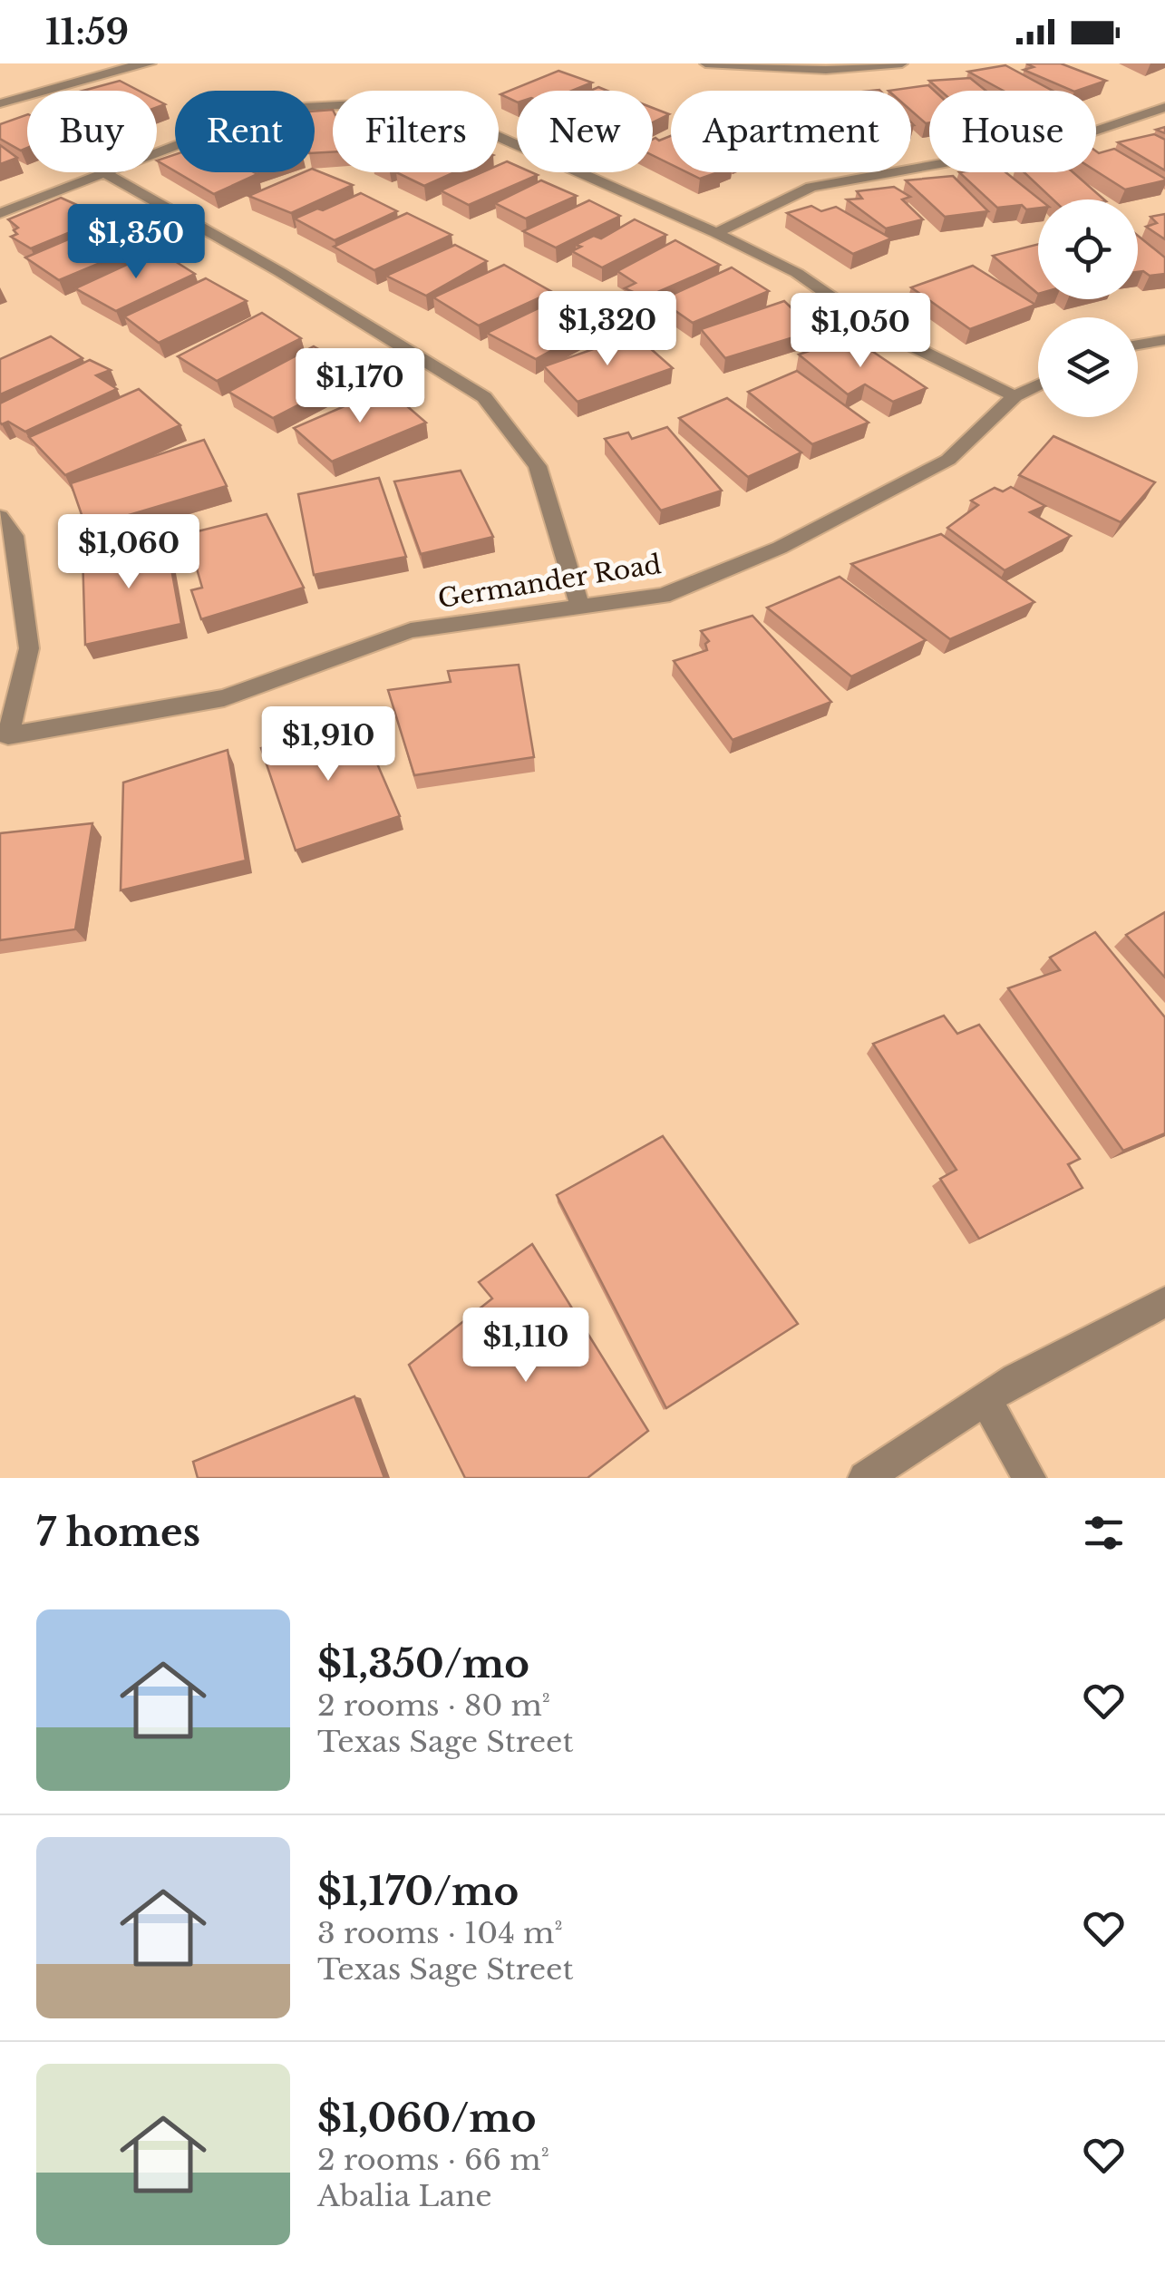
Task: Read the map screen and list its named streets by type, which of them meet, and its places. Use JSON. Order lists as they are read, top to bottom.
{
  "streets": {
    "street": ["Germander Road"]
  },
  "page": {
    "status": "11:59",
    "chip": [
      "Buy",
      "Rent",
      "Filters",
      "New",
      "Apartment",
      "House"
    ],
    "price": [
      "$1,350",
      "$1,320",
      "$1,050",
      "$1,170",
      "$1,060",
      "$1,910",
      "$1,110"
    ],
    "heading": "7 homes",
    "list": [
      {
        "name": "$1,350/mo",
        "note": "2 rooms · 80 m² · Texas Sage Street"
      },
      {
        "name": "$1,170/mo",
        "note": "3 rooms · 104 m² · Texas Sage Street"
      },
      {
        "name": "$1,060/mo",
        "note": "2 rooms · 66 m² · Abalia Lane"
      }
    ]
  }
}
